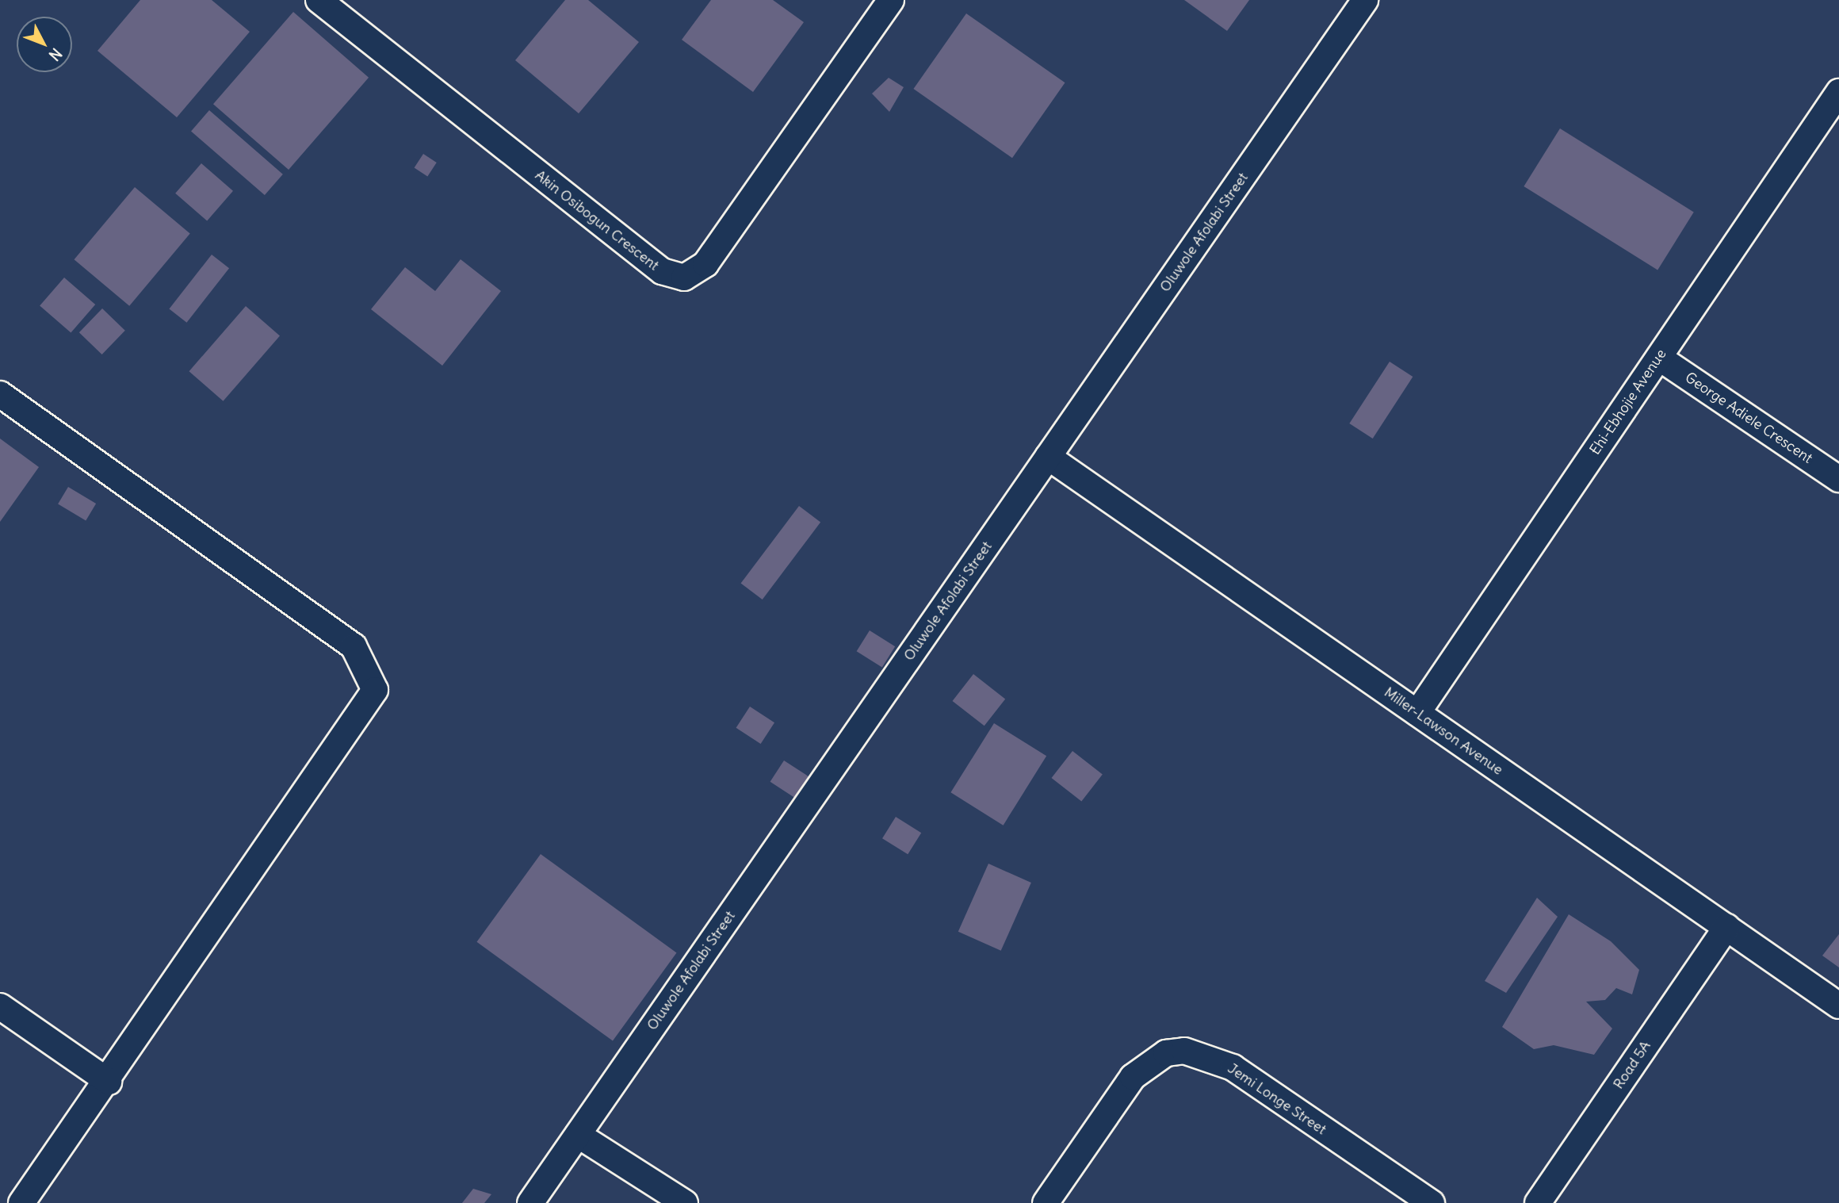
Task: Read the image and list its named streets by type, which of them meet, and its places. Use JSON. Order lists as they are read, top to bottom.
{
  "streets": {
    "street": [
      "Akin Osibogun Crescent",
      "Oluwole Afolabi Street",
      "Ehi-Ebhojie Avenue",
      "George Adiele Crescent",
      "Miller-Lawson Avenue",
      "Road 5A",
      "Jemi Longe Street"
    ]
  },
  "crossings": [
    ["Oluwole Afolabi Street", "Miller-Lawson Avenue"],
    ["Ehi-Ebhojie Avenue", "George Adiele Crescent"],
    ["Ehi-Ebhojie Avenue", "Miller-Lawson Avenue"],
    ["Miller-Lawson Avenue", "Road 5A"]
  ],
  "north": "bottom right"
}
